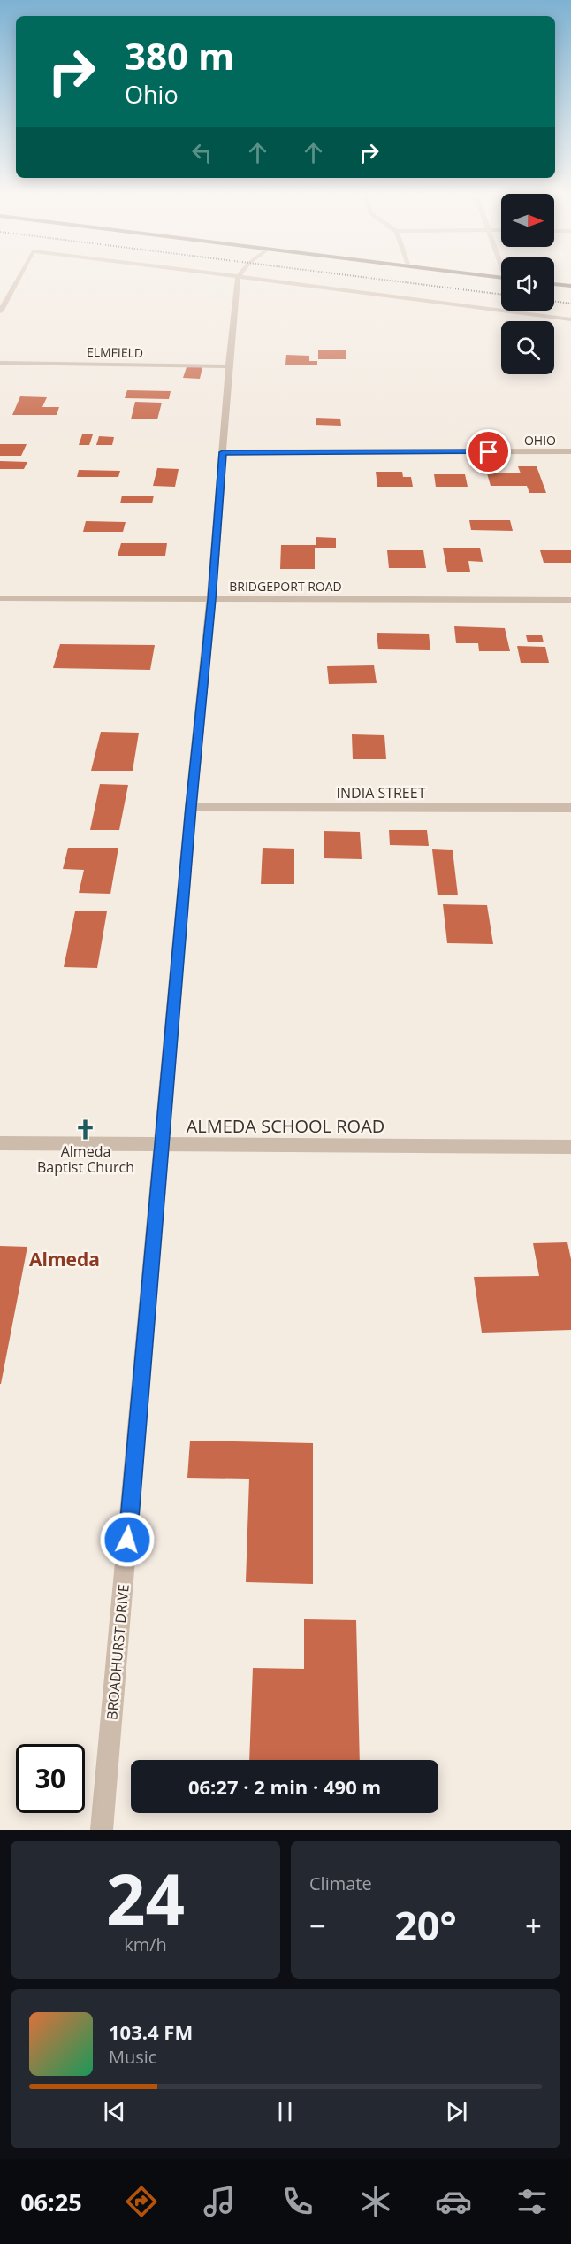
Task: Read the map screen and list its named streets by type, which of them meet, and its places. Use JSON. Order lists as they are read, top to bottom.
{
  "streets": {
    "street": [
      "ELMFIELD",
      "OHIO",
      "BRIDGEPORT ROAD",
      "INDIA STREET",
      "ALMEDA SCHOOL ROAD",
      "BROADHURST DRIVE"
    ]
  },
  "crossings": [
    ["ELMFIELD", "BROADHURST DRIVE"],
    ["OHIO", "BROADHURST DRIVE"],
    ["BRIDGEPORT ROAD", "BROADHURST DRIVE"],
    ["INDIA STREET", "BROADHURST DRIVE"],
    ["ALMEDA SCHOOL ROAD", "BROADHURST DRIVE"]
  ],
  "districts": ["Almeda"],
  "places": {
    "church": ["Almeda Baptist Church"]
  },
  "north": "right",
  "page": {
    "turn": ["380 m", "Ohio"],
    "limit": "30",
    "trip": "06:27 · 2 min · 490 m",
    "tile": [
      ["24", "km/h"],
      "Climate"
    ],
    "heat": ["−", "20°", "+"],
    "song": ["103.4 FM", "Music"],
    "tabs": "06:25"
  }
}
